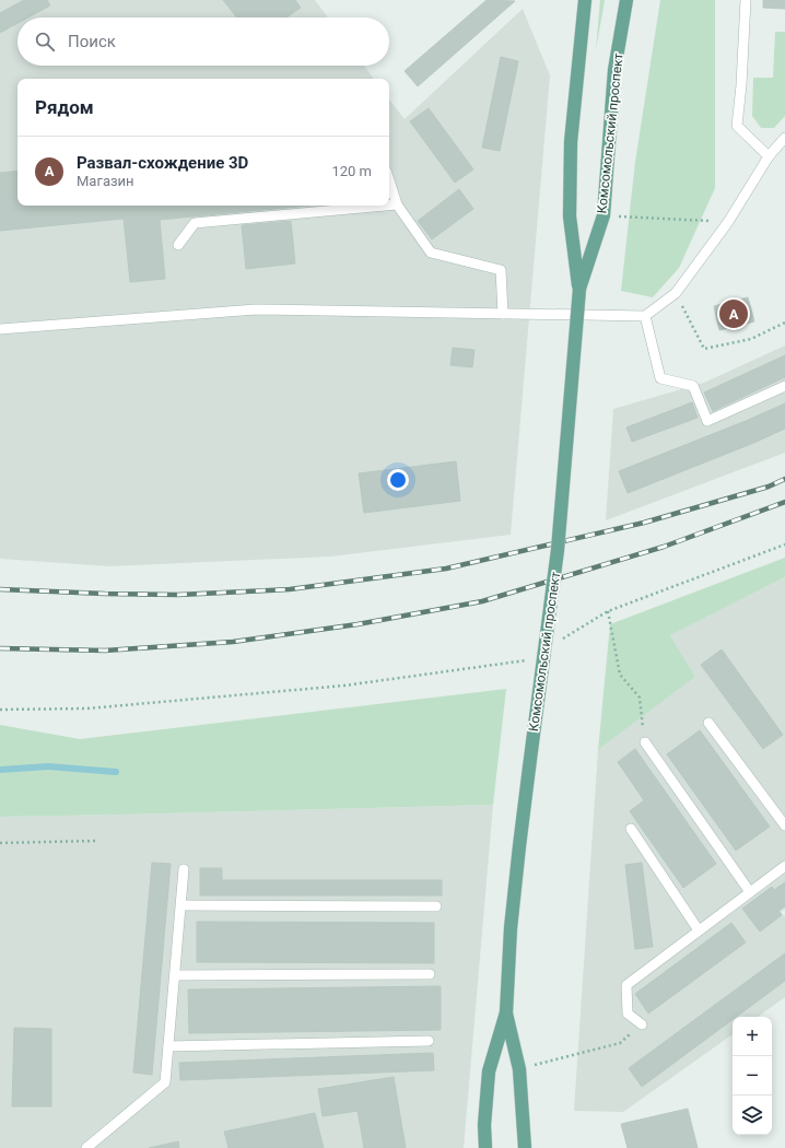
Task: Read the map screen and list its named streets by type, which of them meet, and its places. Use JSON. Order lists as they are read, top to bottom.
{
  "streets": {
    "main road": ["Комсомольский проспект"]
  },
  "page": {
    "search": "Поиск",
    "heading": "Рядом",
    "list": [
      {
        "mark": "A",
        "name": "Развал-схождение 3D",
        "note": "Магазин",
        "value": "120 m"
      }
    ],
    "pins": "A",
    "map_buttons": ["+", "−"]
  }
}
